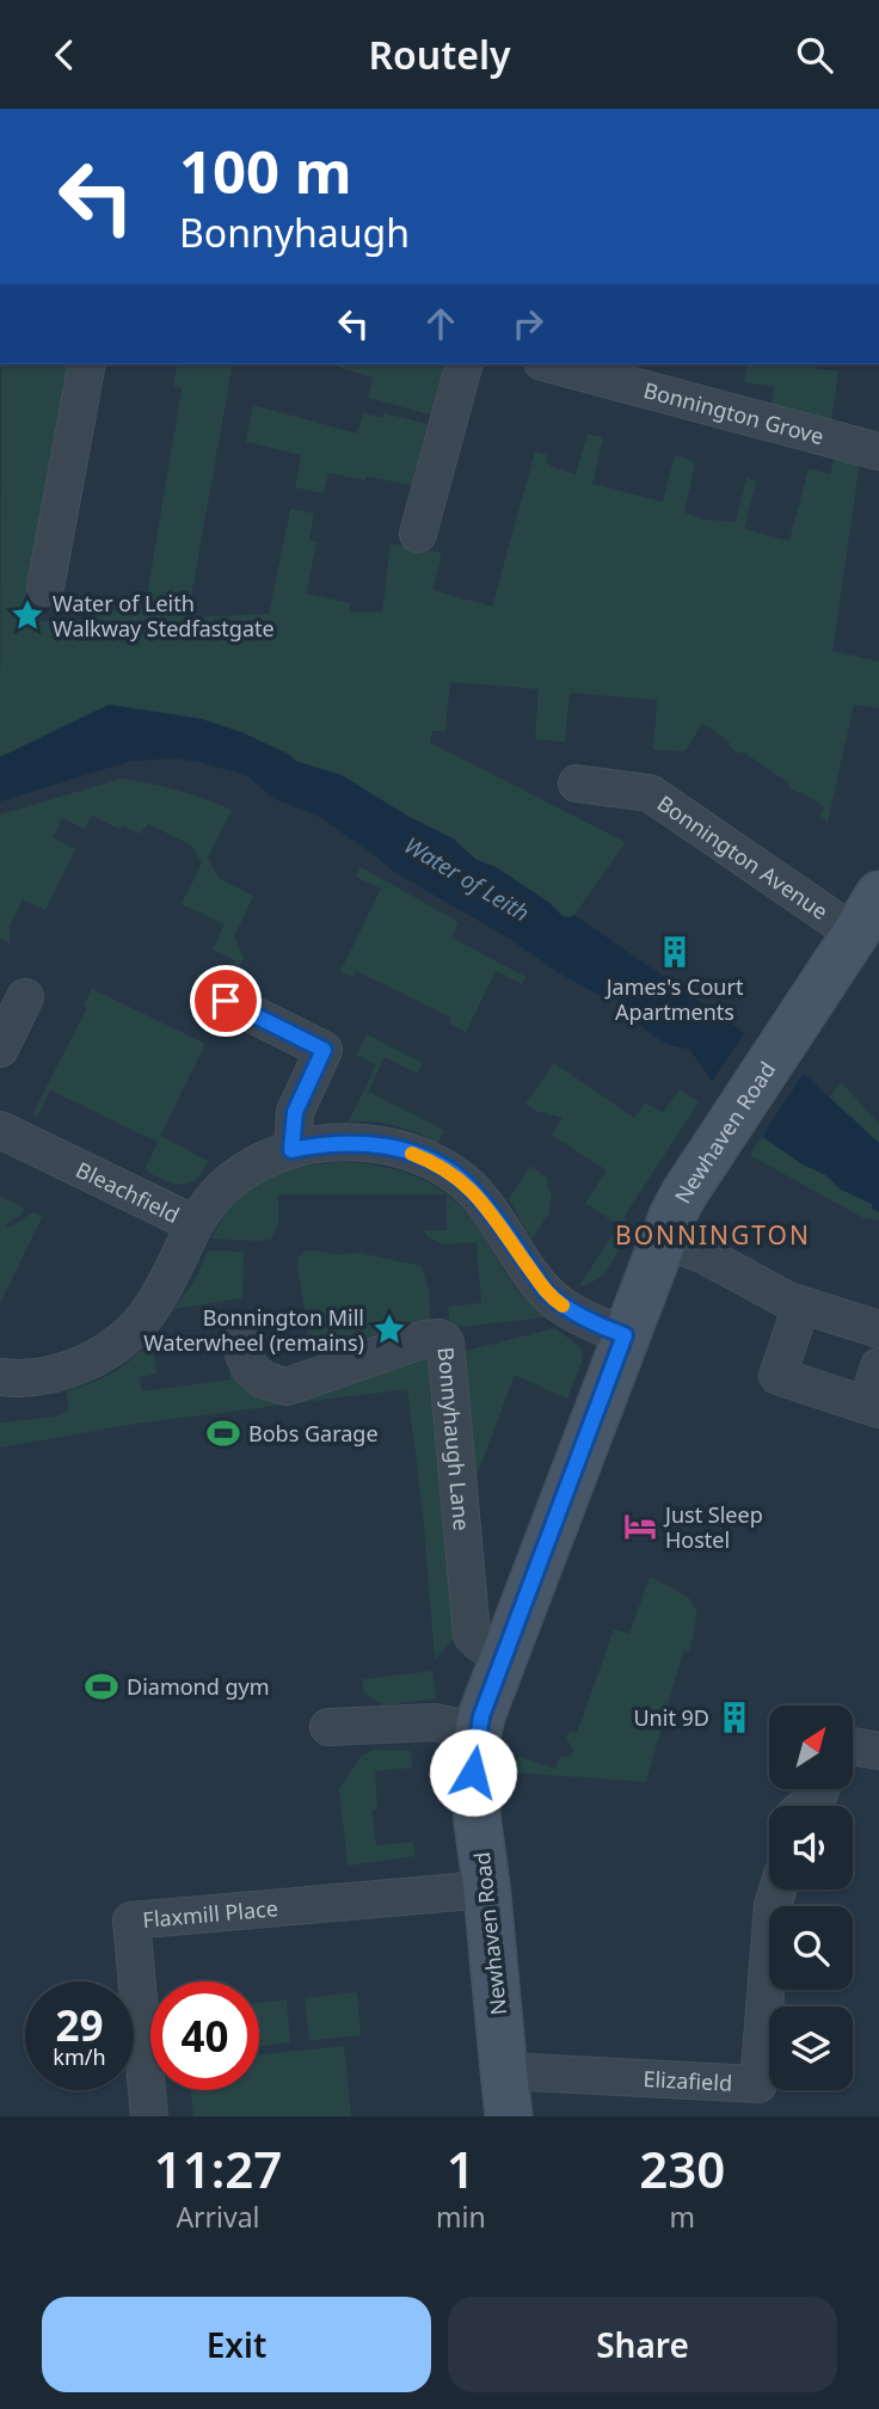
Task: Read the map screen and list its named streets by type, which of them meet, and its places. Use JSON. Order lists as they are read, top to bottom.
{
  "streets": {
    "street": [
      "Bonnington Grove",
      "Bonnington Avenue",
      "Newhaven Road",
      "Bleachfield",
      "Bonnyhaugh Lane",
      "Flaxmill Place",
      "Elizafield"
    ]
  },
  "crossings": [
    ["Bonnington Avenue", "Newhaven Road"],
    ["Newhaven Road", "Bonnyhaugh Lane"],
    ["Newhaven Road", "Flaxmill Place"],
    ["Newhaven Road", "Elizafield"]
  ],
  "districts": ["BONNINGTON"],
  "water": ["Water of Leith"],
  "places": {
    "place": ["Water of Leith Walkway Stedfastgate", "Bonnington Mill Waterwheel (remains)"],
    "building": ["James's Court Apartments", "Unit 9D"],
    "sports": ["Bobs Garage", "Diamond gym"],
    "hotel": ["Just Sleep Hostel"]
  },
  "north": "top right",
  "page": {
    "header": "Routely",
    "turn": ["100 m", "Bonnyhaugh"],
    "speed": "29 km/h",
    "limit": "40",
    "eta": [
      "11:27",
      "Arrival",
      "1",
      "min",
      "230",
      "m"
    ],
    "buttons": ["Exit", "Share"]
  }
}
